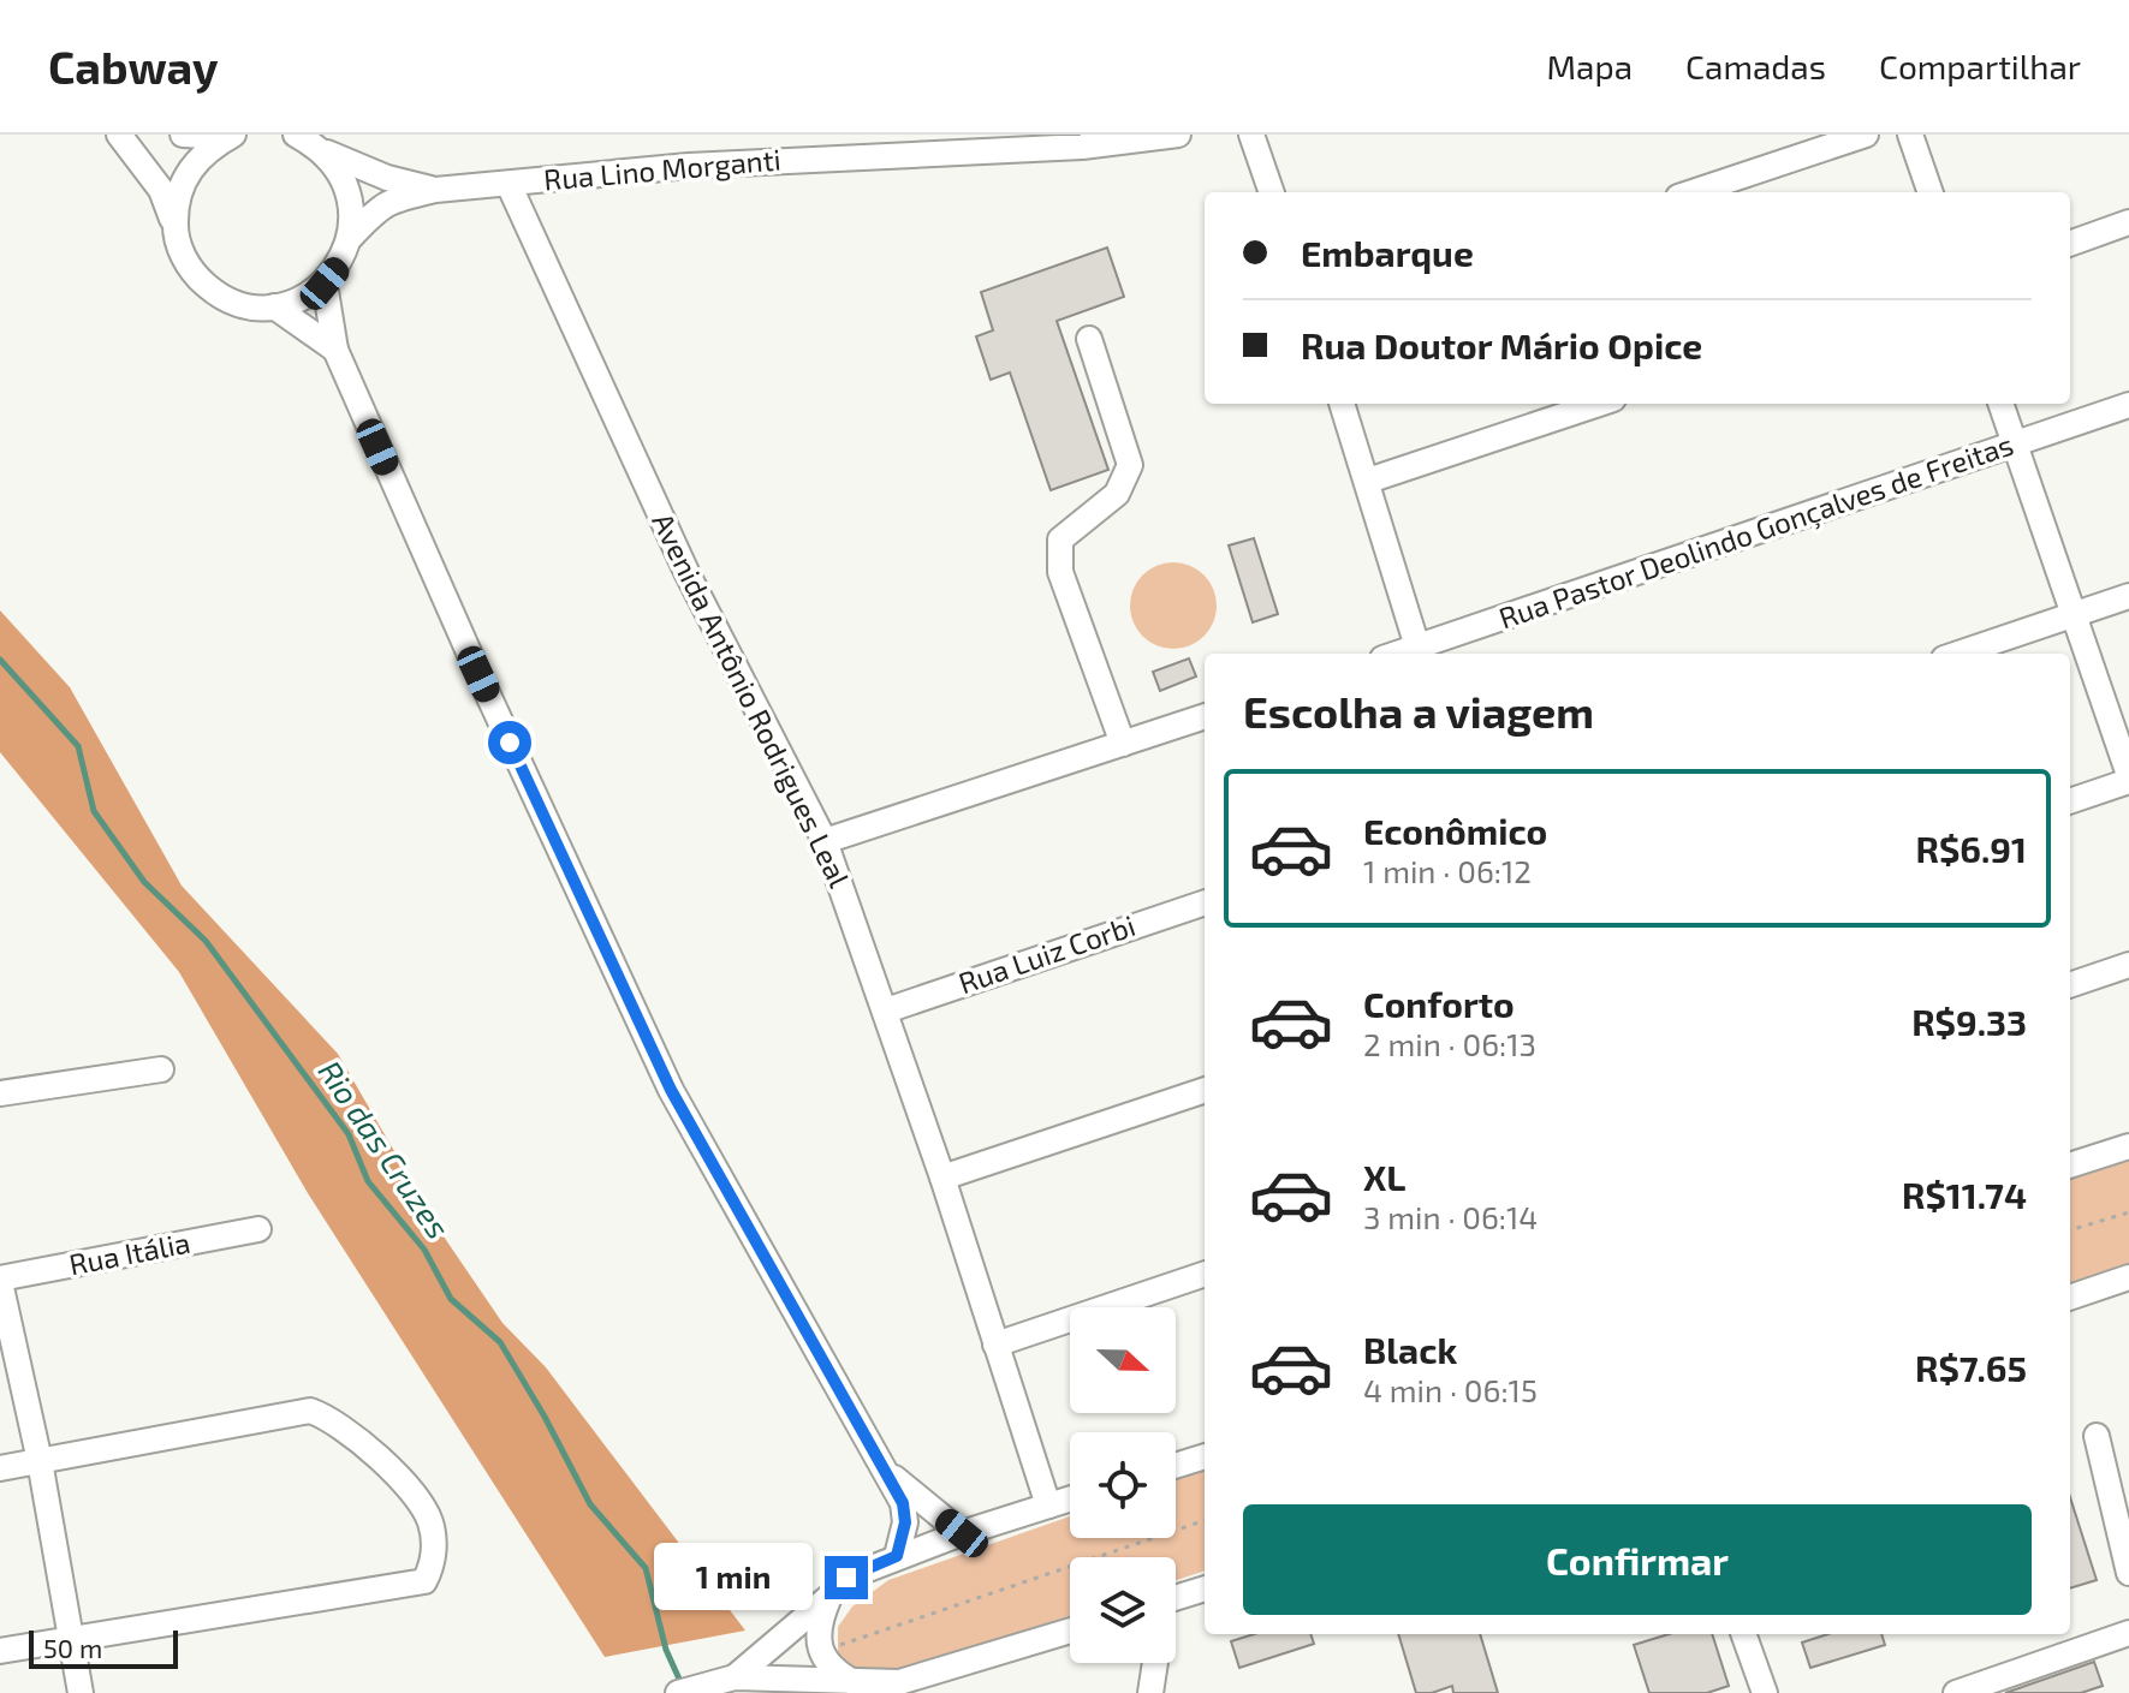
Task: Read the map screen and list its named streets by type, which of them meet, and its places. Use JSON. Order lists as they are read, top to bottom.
{
  "streets": {
    "street": [
      "Rua Lino Morganti",
      "Rua Pastor Deolindo Gonçalves de Freitas",
      "Avenida Antônio Rodrigues Leal",
      "Rua Luiz Corbi",
      "Rua Itália"
    ]
  },
  "crossings": [
    ["Rua Lino Morganti", "Avenida Antônio Rodrigues Leal"],
    ["Avenida Antônio Rodrigues Leal", "Rua Luiz Corbi"]
  ],
  "water": ["Rio das Cruzes"],
  "scale_bar": "50 m",
  "north": "right",
  "page": {
    "header": "Cabway",
    "nav": ["Mapa", "Camadas", "Compartilhar"],
    "banner": ["Embarque", "Rua Doutor Mário Opice"],
    "heading": "Escolha a viagem",
    "list": [
      {
        "name": "Econômico",
        "note": "1 min · 06:12",
        "value": "R$6.91"
      },
      {
        "name": "Conforto",
        "note": "2 min · 06:13",
        "value": "R$9.33"
      },
      {
        "name": "XL",
        "note": "3 min · 06:14",
        "value": "R$11.74"
      },
      {
        "name": "Black",
        "note": "4 min · 06:15",
        "value": "R$7.65"
      }
    ],
    "buttons": "Confirmar",
    "bubble": "1 min",
    "scale": "50 m"
  }
}
